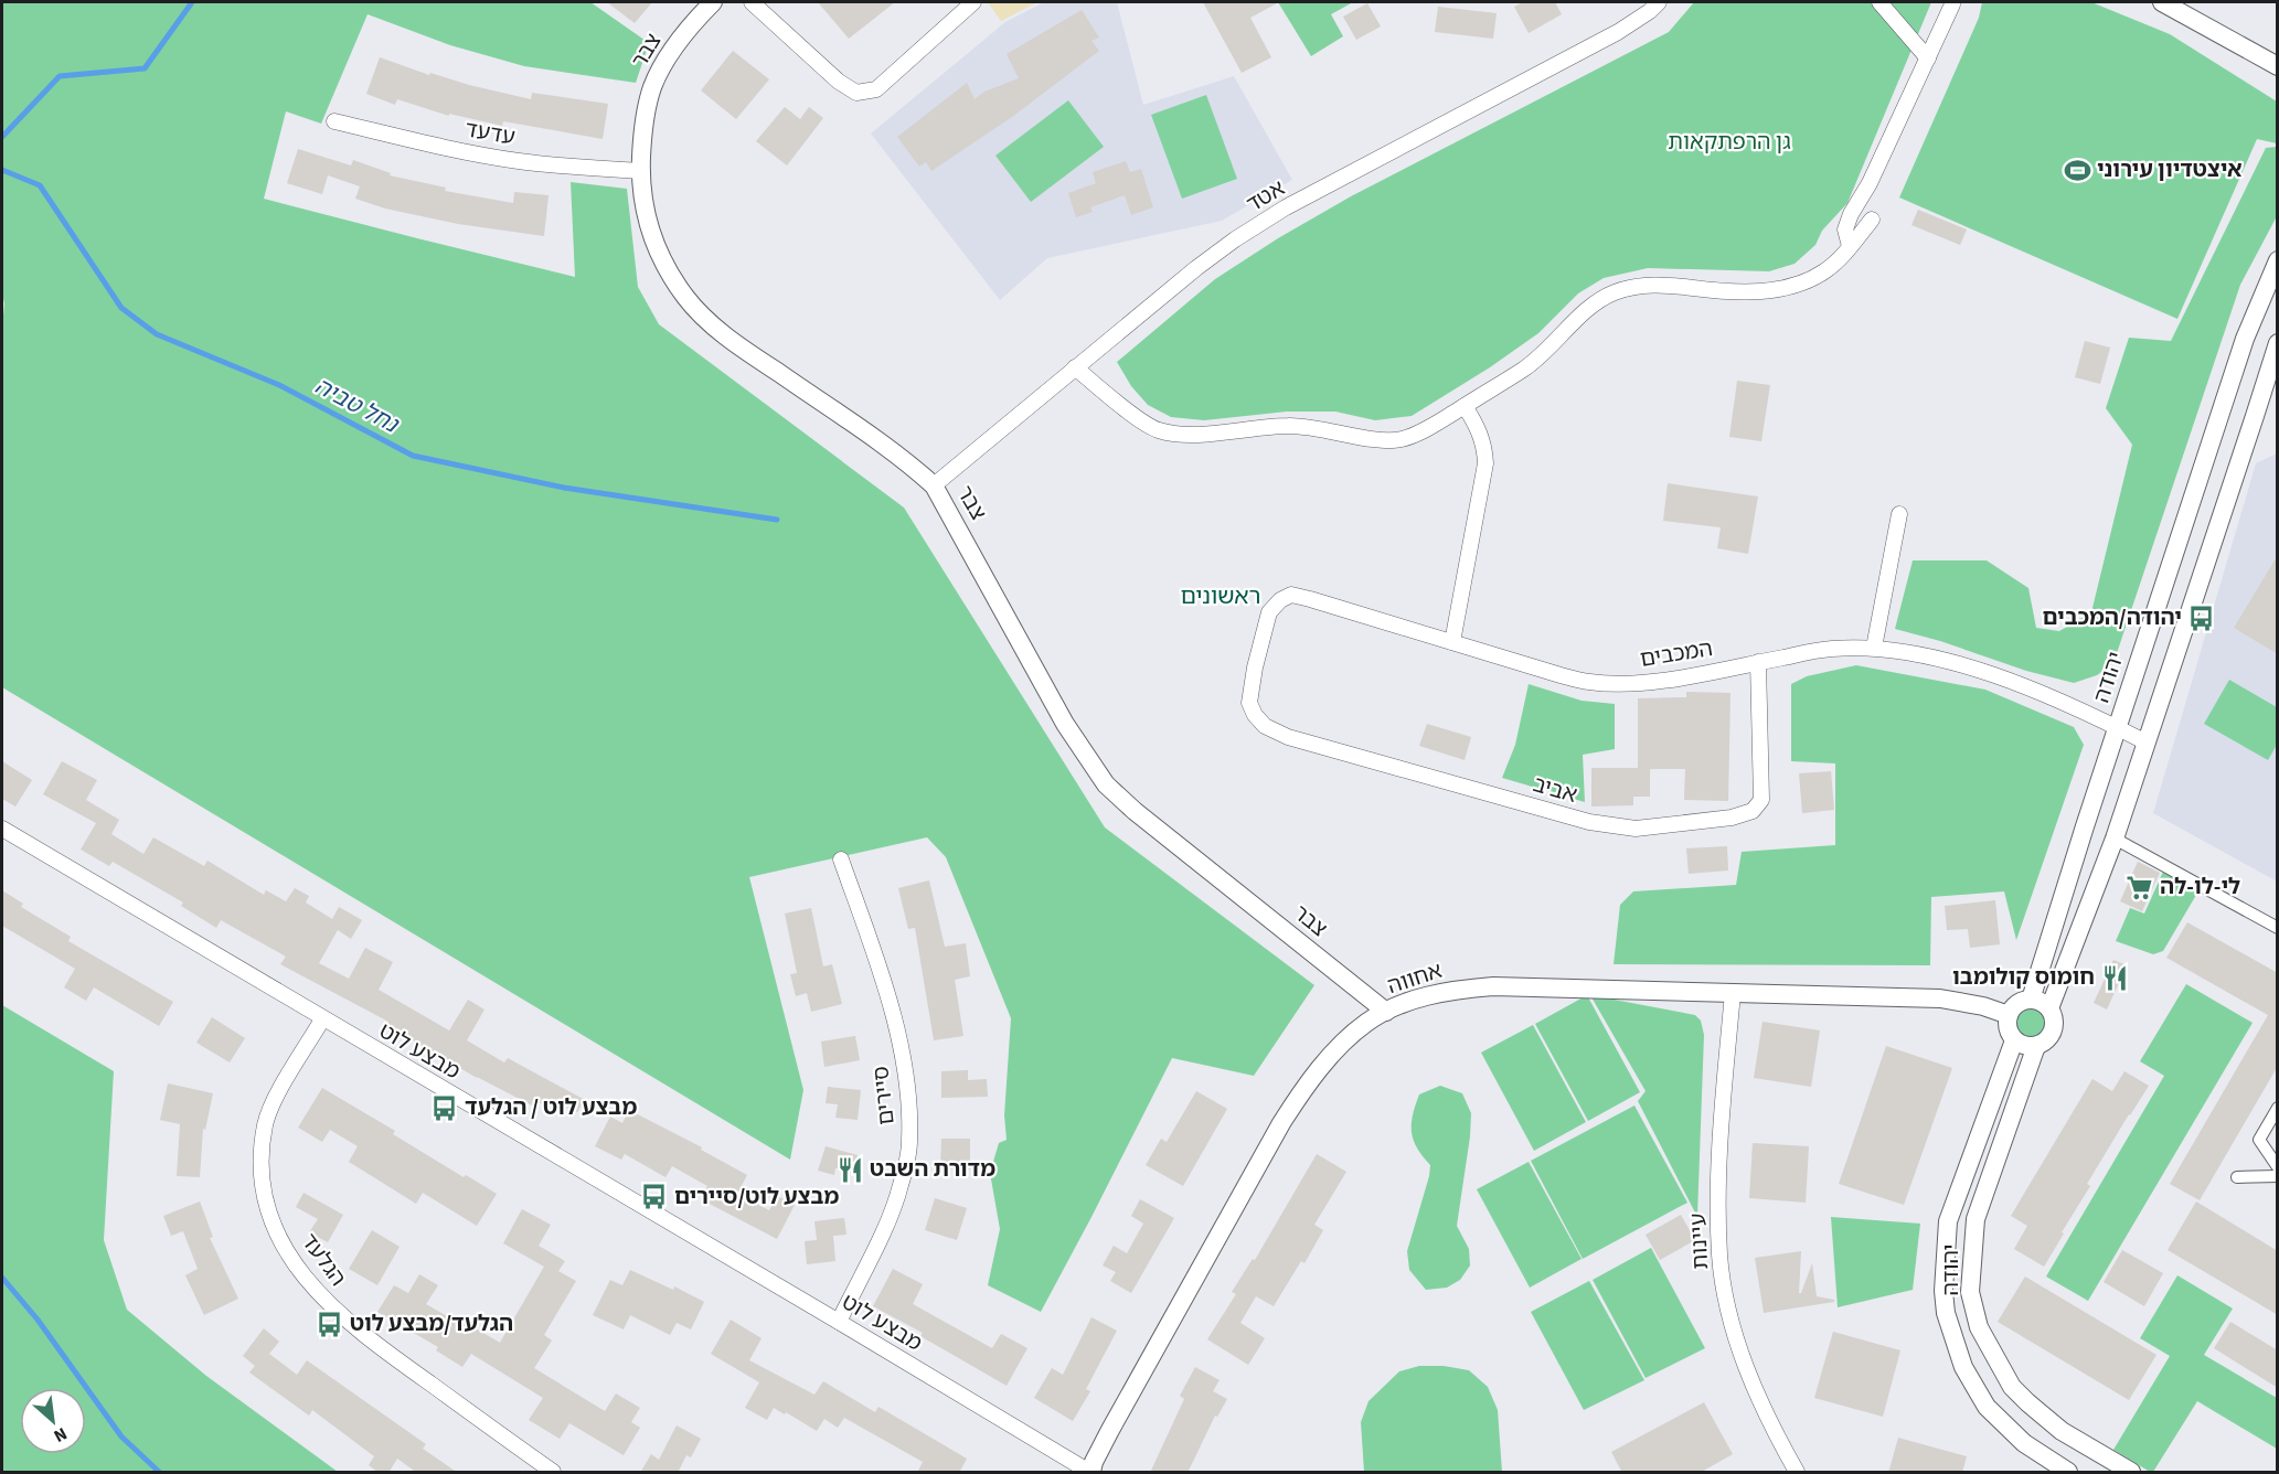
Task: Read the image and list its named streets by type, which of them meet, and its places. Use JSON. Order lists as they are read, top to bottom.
{
  "streets": {
    "street": [
      "צבר",
      "עדעד",
      "אטד",
      "המכבים",
      "יהודה",
      "אביב",
      "אחווה",
      "מבצע לוט",
      "סיירים",
      "עיינות",
      "הגלעד"
    ]
  },
  "crossings": [
    ["צבר", "עדעד"],
    ["צבר", "אטד"],
    ["צבר", "אחווה"],
    ["המכבים", "יהודה"],
    ["המכבים", "אביב"],
    ["יהודה", "אחווה"],
    ["אחווה", "מבצע לוט"],
    ["אחווה", "עיינות"],
    ["מבצע לוט", "סיירים"],
    ["מבצע לוט", "הגלעד"]
  ],
  "districts": ["ראשונים"],
  "water": ["נחל טביה"],
  "parks": ["גן הרפתקאות"],
  "places": {
    "sports": ["איצטדיון עירוני"],
    "bus stop": [
      "יהודה/המכבים",
      "מבצע לוט / הגלעד",
      "מבצע לוט/סיירים",
      "הגלעד/מבצע לוט"
    ],
    "supermarket": ["לי-לו-לה"],
    "restaurant": ["חומוס קולומבו", "מדורת השבט"]
  },
  "north": "bottom right"
}
